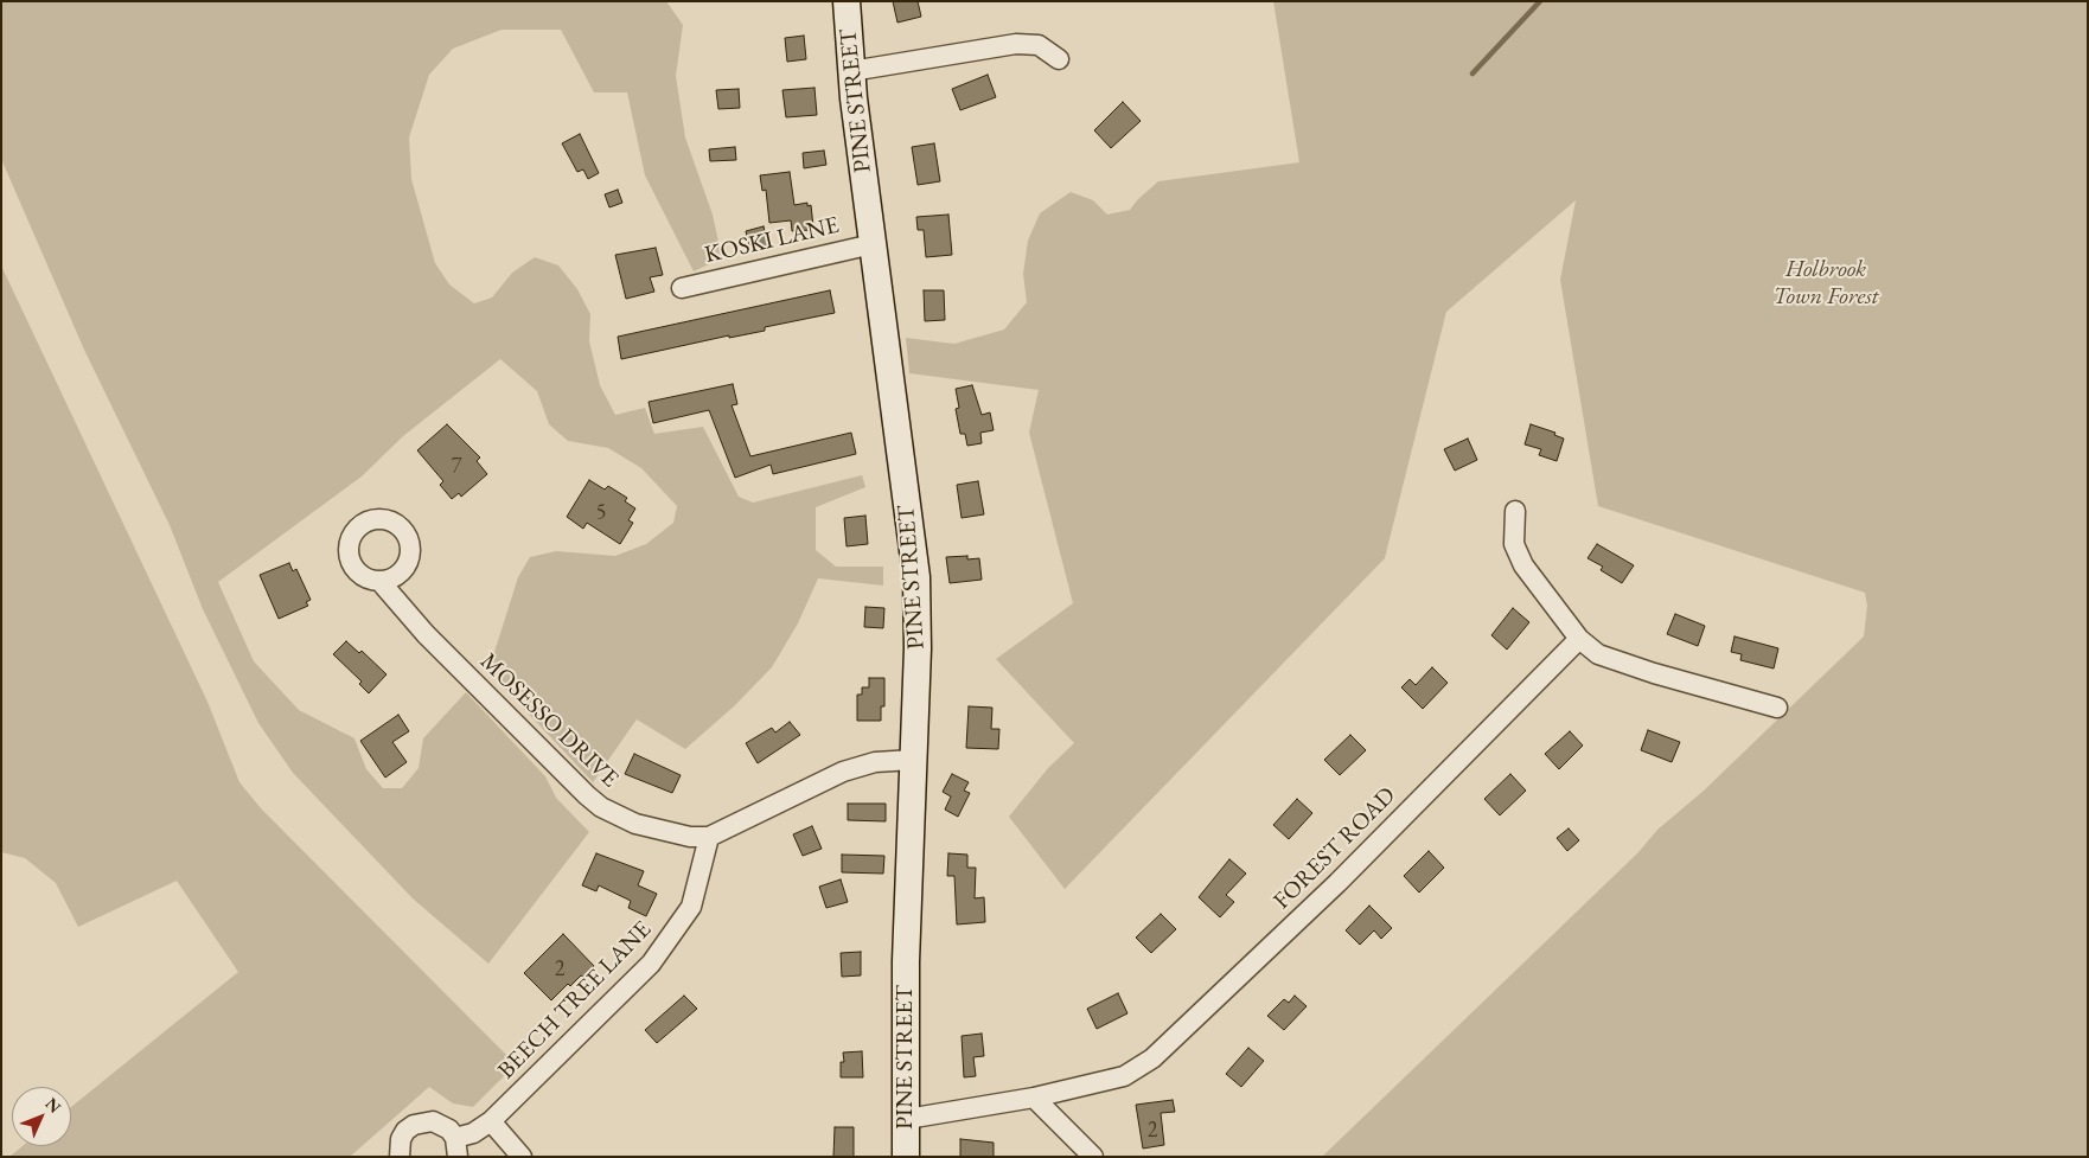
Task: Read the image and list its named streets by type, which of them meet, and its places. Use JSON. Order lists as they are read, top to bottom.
{
  "streets": {
    "main road": ["PINE STREET"],
    "street": [
      "KOSKI LANE",
      "MOSESSO DRIVE",
      "FOREST ROAD",
      "BEECH TREE LANE"
    ]
  },
  "crossings": [
    ["PINE STREET", "KOSKI LANE"],
    ["PINE STREET", "FOREST ROAD"],
    ["MOSESSO DRIVE", "BEECH TREE LANE"]
  ],
  "parks": ["Holbrook Town Forest"],
  "house_numbers": [
    "7",
    "5",
    "2",
    "2"
  ],
  "north": "top right"
}
